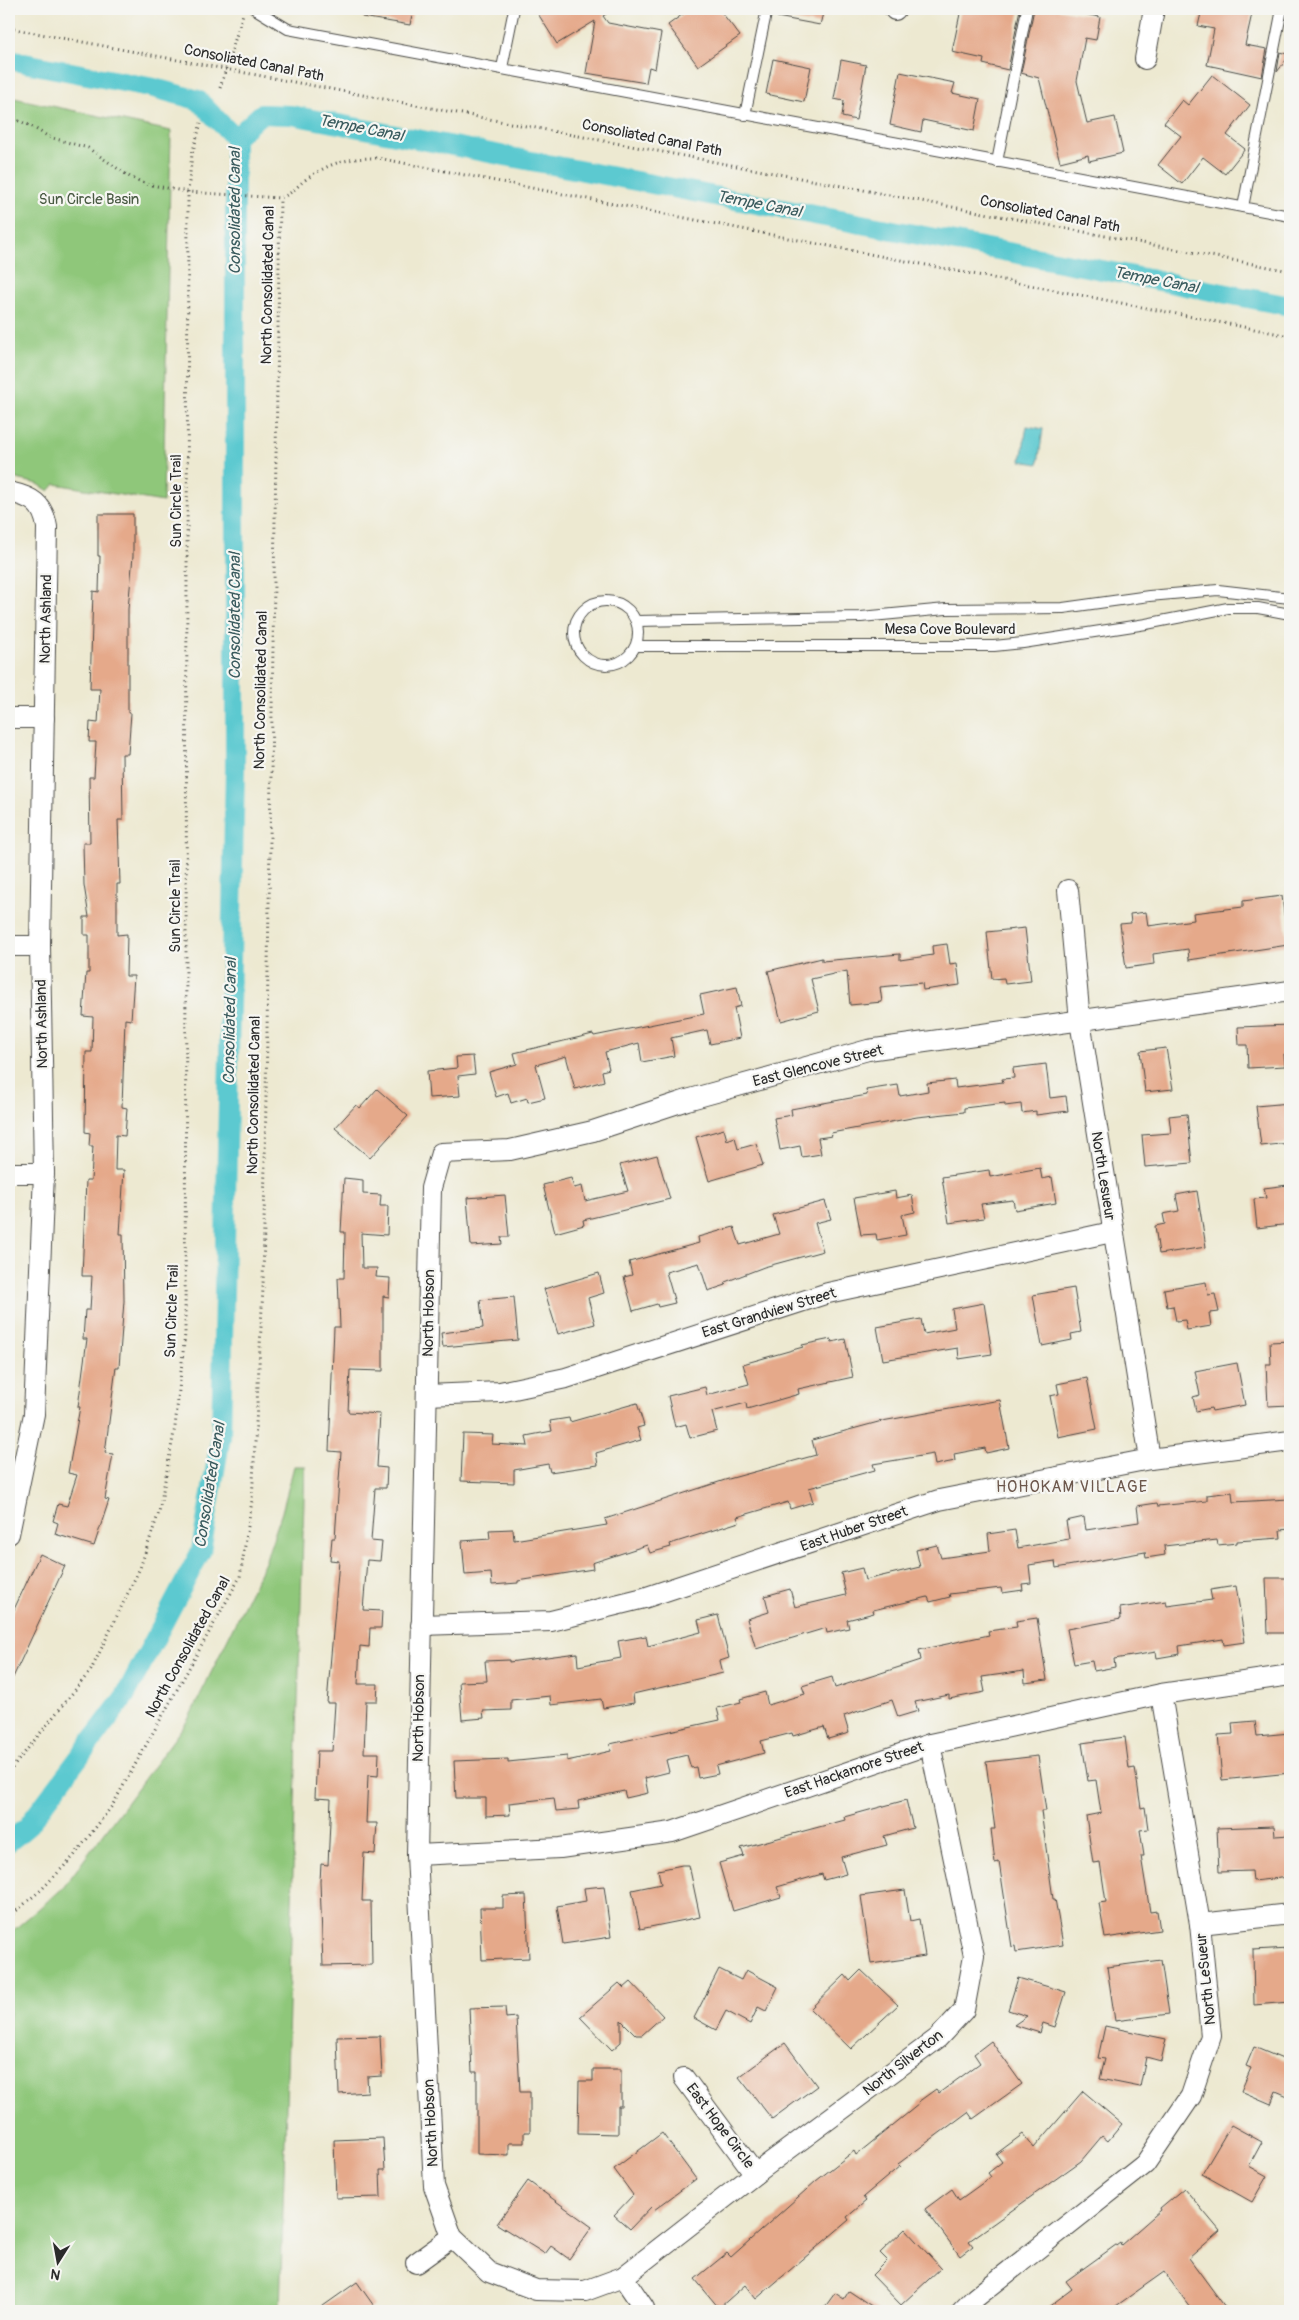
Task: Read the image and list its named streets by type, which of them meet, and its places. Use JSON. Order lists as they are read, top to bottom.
{
  "streets": {
    "street": [
      "North Ashland",
      "East Glencove Street",
      "North Lesueur",
      "North Hobson",
      "East Grandview Street",
      "East Huber Street",
      "East Hackamore Street",
      "North LeSueur",
      "North Silverton",
      "East Hope Circle"
    ],
    "lane": ["Mesa Cove Boulevard"],
    "path": ["Consoliated Canal Path", "North Consolidated Canal", "Sun Circle Trail"]
  },
  "crossings": [
    ["East Glencove Street", "North Lesueur"],
    ["East Glencove Street", "North Hobson"],
    ["North Lesueur", "East Grandview Street"],
    ["North Lesueur", "East Huber Street"],
    ["North Hobson", "East Grandview Street"],
    ["North Hobson", "East Huber Street"],
    ["North Hobson", "East Hackamore Street"],
    ["North Hobson", "North Silverton"],
    ["East Hackamore Street", "North LeSueur"],
    ["East Hackamore Street", "North Silverton"],
    ["North Silverton", "East Hope Circle"]
  ],
  "districts": ["HOHOKAM VILLAGE"],
  "water": ["Tempe Canal", "Consolidated Canal"],
  "parks": ["Sun Circle Basin"],
  "north": "bottom"
}
